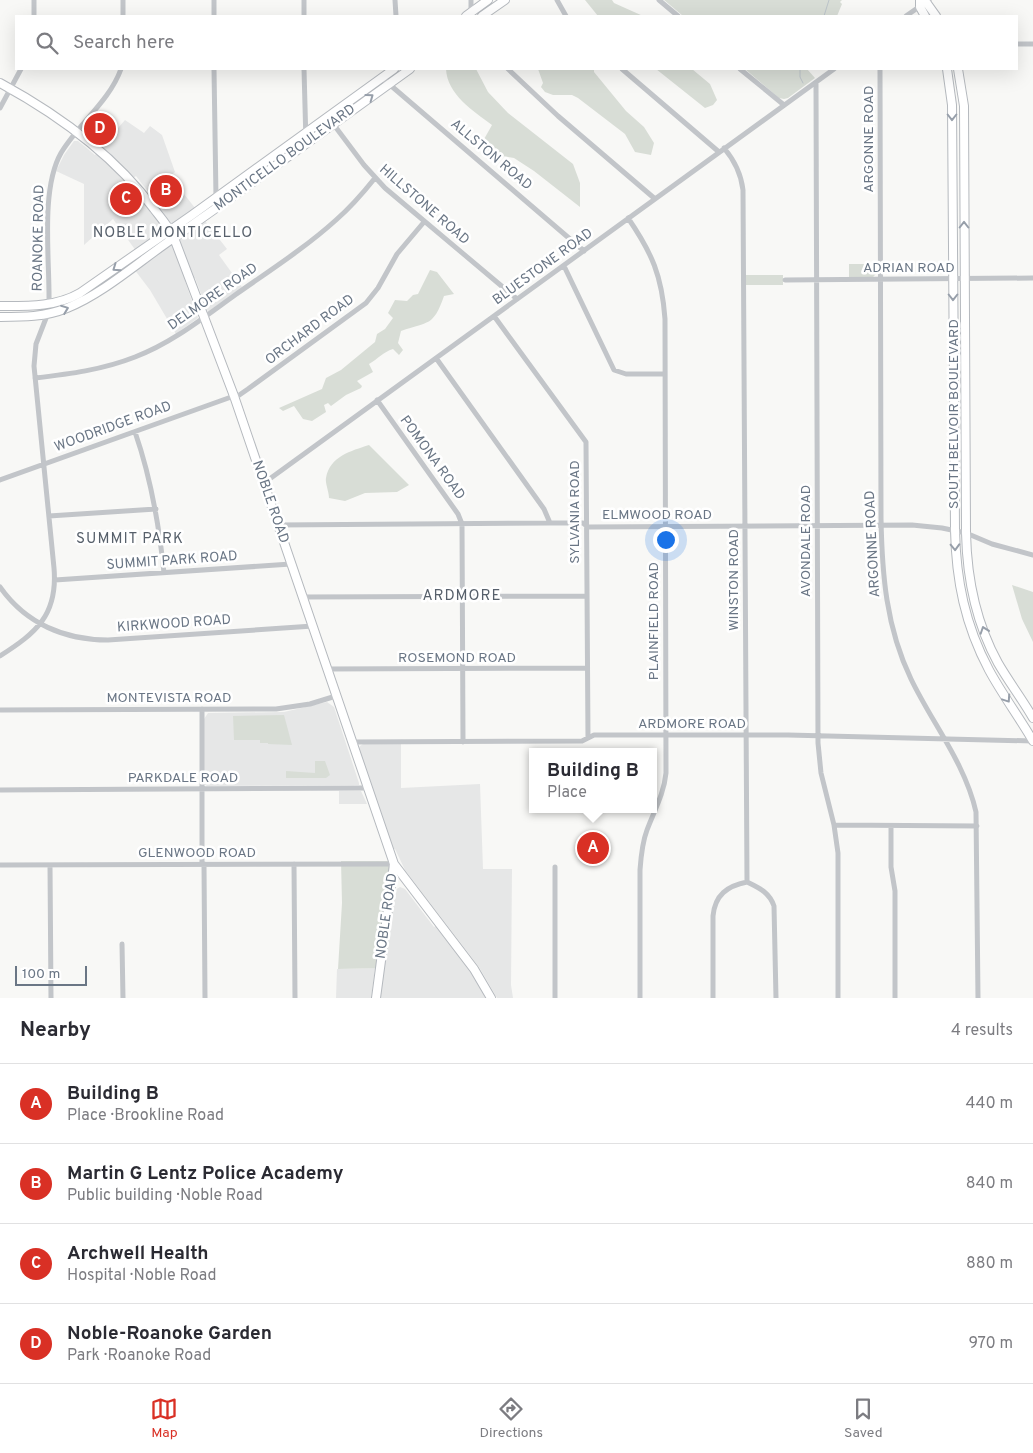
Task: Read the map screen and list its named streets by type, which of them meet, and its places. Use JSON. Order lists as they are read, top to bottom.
{
  "streets": {
    "main road": ["MONTICELLO BOULEVARD", "SOUTH BELVOIR BOULEVARD", "NOBLE ROAD"],
    "street": [
      "ARGONNE ROAD",
      "ALLSTON ROAD",
      "HILLSTONE ROAD",
      "ROANOKE ROAD",
      "BLUESTONE ROAD",
      "ADRIAN ROAD",
      "DELMORE ROAD",
      "ORCHARD ROAD",
      "WOODRIDGE ROAD",
      "POMONA ROAD",
      "SYLVANIA ROAD",
      "ELMWOOD ROAD",
      "AVONDALE ROAD",
      "SUMMIT PARK ROAD",
      "WINSTON ROAD",
      "PLAINFIELD ROAD",
      "KIRKWOOD ROAD",
      "ROSEMOND ROAD",
      "MONTEVISTA ROAD",
      "ARDMORE ROAD",
      "PARKDALE ROAD",
      "GLENWOOD ROAD"
    ]
  },
  "crossings": [
    ["ARGONNE ROAD", "ADRIAN ROAD"],
    ["ARGONNE ROAD", "ELMWOOD ROAD"],
    ["ARGONNE ROAD", "ARDMORE ROAD"],
    ["ALLSTON ROAD", "MONTICELLO BOULEVARD"],
    ["ALLSTON ROAD", "BLUESTONE ROAD"],
    ["MONTICELLO BOULEVARD", "HILLSTONE ROAD"],
    ["MONTICELLO BOULEVARD", "ROANOKE ROAD"],
    ["MONTICELLO BOULEVARD", "NOBLE ROAD"],
    ["HILLSTONE ROAD", "BLUESTONE ROAD"],
    ["HILLSTONE ROAD", "DELMORE ROAD"],
    ["HILLSTONE ROAD", "ORCHARD ROAD"],
    ["ROANOKE ROAD", "DELMORE ROAD"],
    ["ROANOKE ROAD", "WOODRIDGE ROAD"],
    ["ROANOKE ROAD", "NOBLE ROAD"],
    ["ROANOKE ROAD", "SUMMIT PARK ROAD"],
    ["ROANOKE ROAD", "KIRKWOOD ROAD"],
    ["BLUESTONE ROAD", "POMONA ROAD"],
    ["BLUESTONE ROAD", "NOBLE ROAD"],
    ["BLUESTONE ROAD", "SYLVANIA ROAD"],
    ["BLUESTONE ROAD", "AVONDALE ROAD"],
    ["BLUESTONE ROAD", "WINSTON ROAD"],
    ["BLUESTONE ROAD", "PLAINFIELD ROAD"],
    ["ADRIAN ROAD", "SOUTH BELVOIR BOULEVARD"],
    ["ADRIAN ROAD", "AVONDALE ROAD"],
    ["DELMORE ROAD", "NOBLE ROAD"],
    ["ORCHARD ROAD", "WOODRIDGE ROAD"],
    ["ORCHARD ROAD", "NOBLE ROAD"],
    ["SOUTH BELVOIR BOULEVARD", "ELMWOOD ROAD"],
    ["SOUTH BELVOIR BOULEVARD", "ARDMORE ROAD"],
    ["WOODRIDGE ROAD", "NOBLE ROAD"],
    ["POMONA ROAD", "ELMWOOD ROAD"],
    ["POMONA ROAD", "ROSEMOND ROAD"],
    ["POMONA ROAD", "ARDMORE ROAD"],
    ["NOBLE ROAD", "ELMWOOD ROAD"],
    ["NOBLE ROAD", "SUMMIT PARK ROAD"],
    ["NOBLE ROAD", "KIRKWOOD ROAD"],
    ["NOBLE ROAD", "ROSEMOND ROAD"],
    ["NOBLE ROAD", "MONTEVISTA ROAD"],
    ["NOBLE ROAD", "ARDMORE ROAD"],
    ["NOBLE ROAD", "PARKDALE ROAD"],
    ["NOBLE ROAD", "GLENWOOD ROAD"],
    ["SYLVANIA ROAD", "ELMWOOD ROAD"],
    ["SYLVANIA ROAD", "ROSEMOND ROAD"],
    ["SYLVANIA ROAD", "ARDMORE ROAD"],
    ["ELMWOOD ROAD", "AVONDALE ROAD"],
    ["ELMWOOD ROAD", "WINSTON ROAD"],
    ["ELMWOOD ROAD", "PLAINFIELD ROAD"],
    ["AVONDALE ROAD", "ARDMORE ROAD"],
    ["WINSTON ROAD", "ARDMORE ROAD"],
    ["PLAINFIELD ROAD", "ARDMORE ROAD"]
  ],
  "districts": ["NOBLE MONTICELLO", "SUMMIT PARK", "ARDMORE"],
  "scale_bar": "100 m",
  "page": {
    "search": "Search here",
    "pins": [
      "D",
      "B",
      "C",
      "A"
    ],
    "popup": ["Building B", "Place"],
    "scale": "100 m",
    "heading": ["Nearby", "4 results"],
    "list": [
      {
        "mark": "A",
        "name": "Building B",
        "note": "Place · Brookline Road",
        "value": "440 m"
      },
      {
        "mark": "B",
        "name": "Martin G Lentz Police Academy",
        "note": "Public building · Noble Road",
        "value": "840 m"
      },
      {
        "mark": "C",
        "name": "Archwell Health",
        "note": "Hospital · Noble Road",
        "value": "880 m"
      },
      {
        "mark": "D",
        "name": "Noble-Roanoke Garden",
        "note": "Park · Roanoke Road",
        "value": "970 m"
      }
    ],
    "nav": ["Map", "Directions", "Saved"]
  }
}
